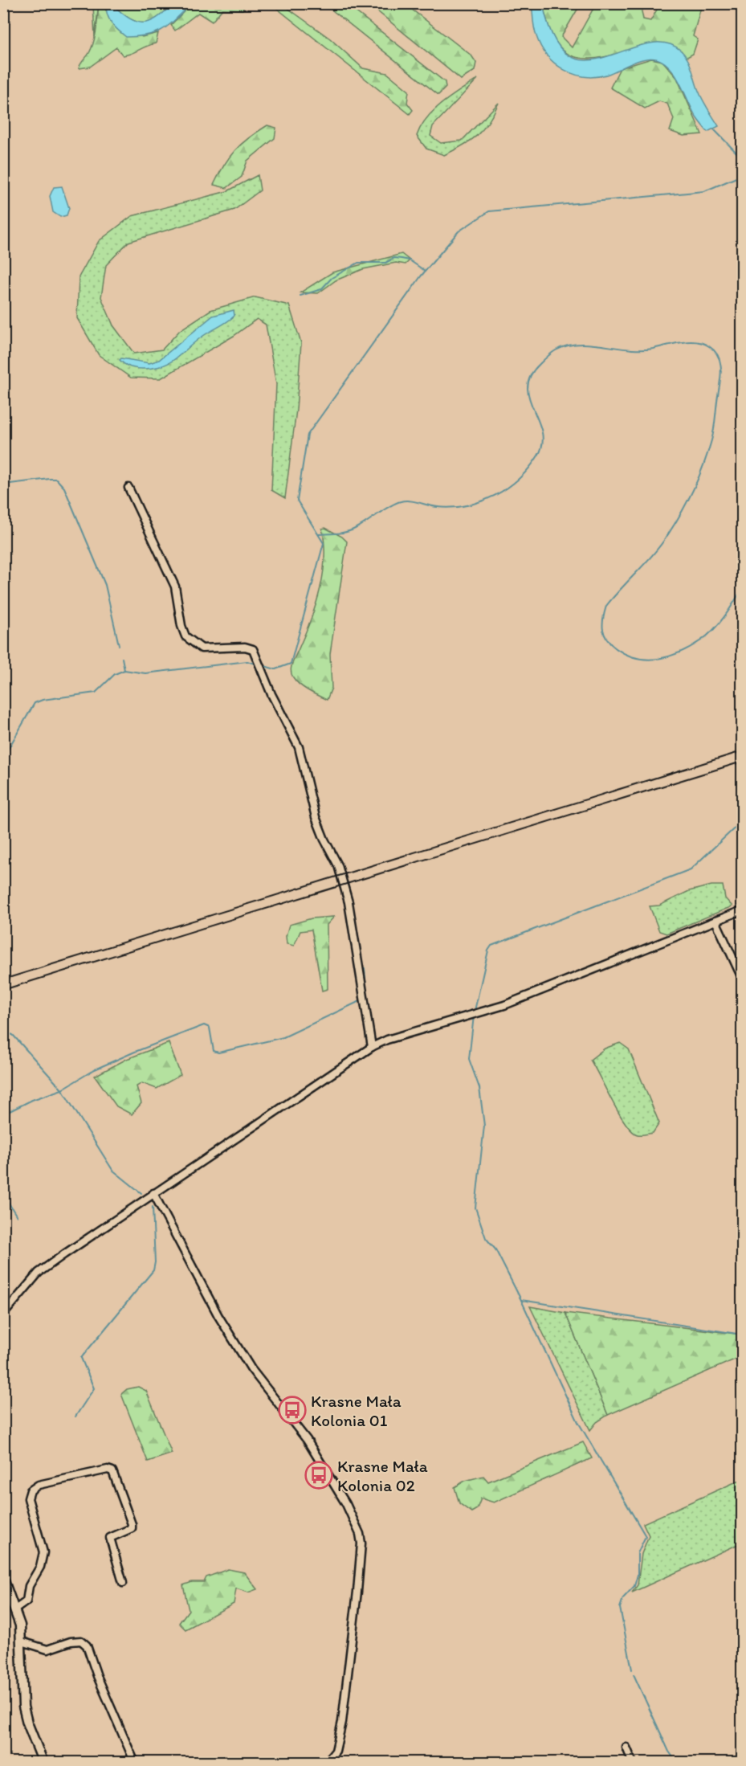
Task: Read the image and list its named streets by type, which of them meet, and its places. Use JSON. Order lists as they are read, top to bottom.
{
  "places": {
    "bus stop": ["Krasne Mała Kolonia 01", "Krasne Mała Kolonia 02"]
  }
}
